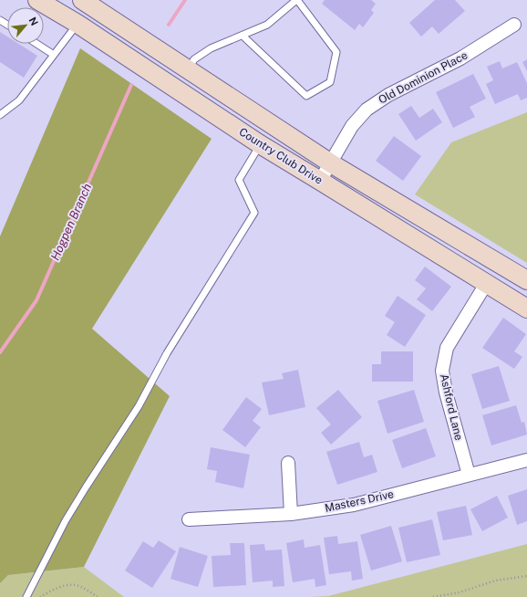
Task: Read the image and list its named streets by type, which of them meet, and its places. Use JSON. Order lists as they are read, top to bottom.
{
  "streets": {
    "main road": ["Country Club Drive"],
    "street": ["Old Dominion Place", "Ashford Lane", "Masters Drive"]
  },
  "crossings": [
    ["Old Dominion Place", "Country Club Drive"],
    ["Country Club Drive", "Ashford Lane"],
    ["Ashford Lane", "Masters Drive"]
  ],
  "water": ["Hogpen Branch"],
  "north": "top right"
}
